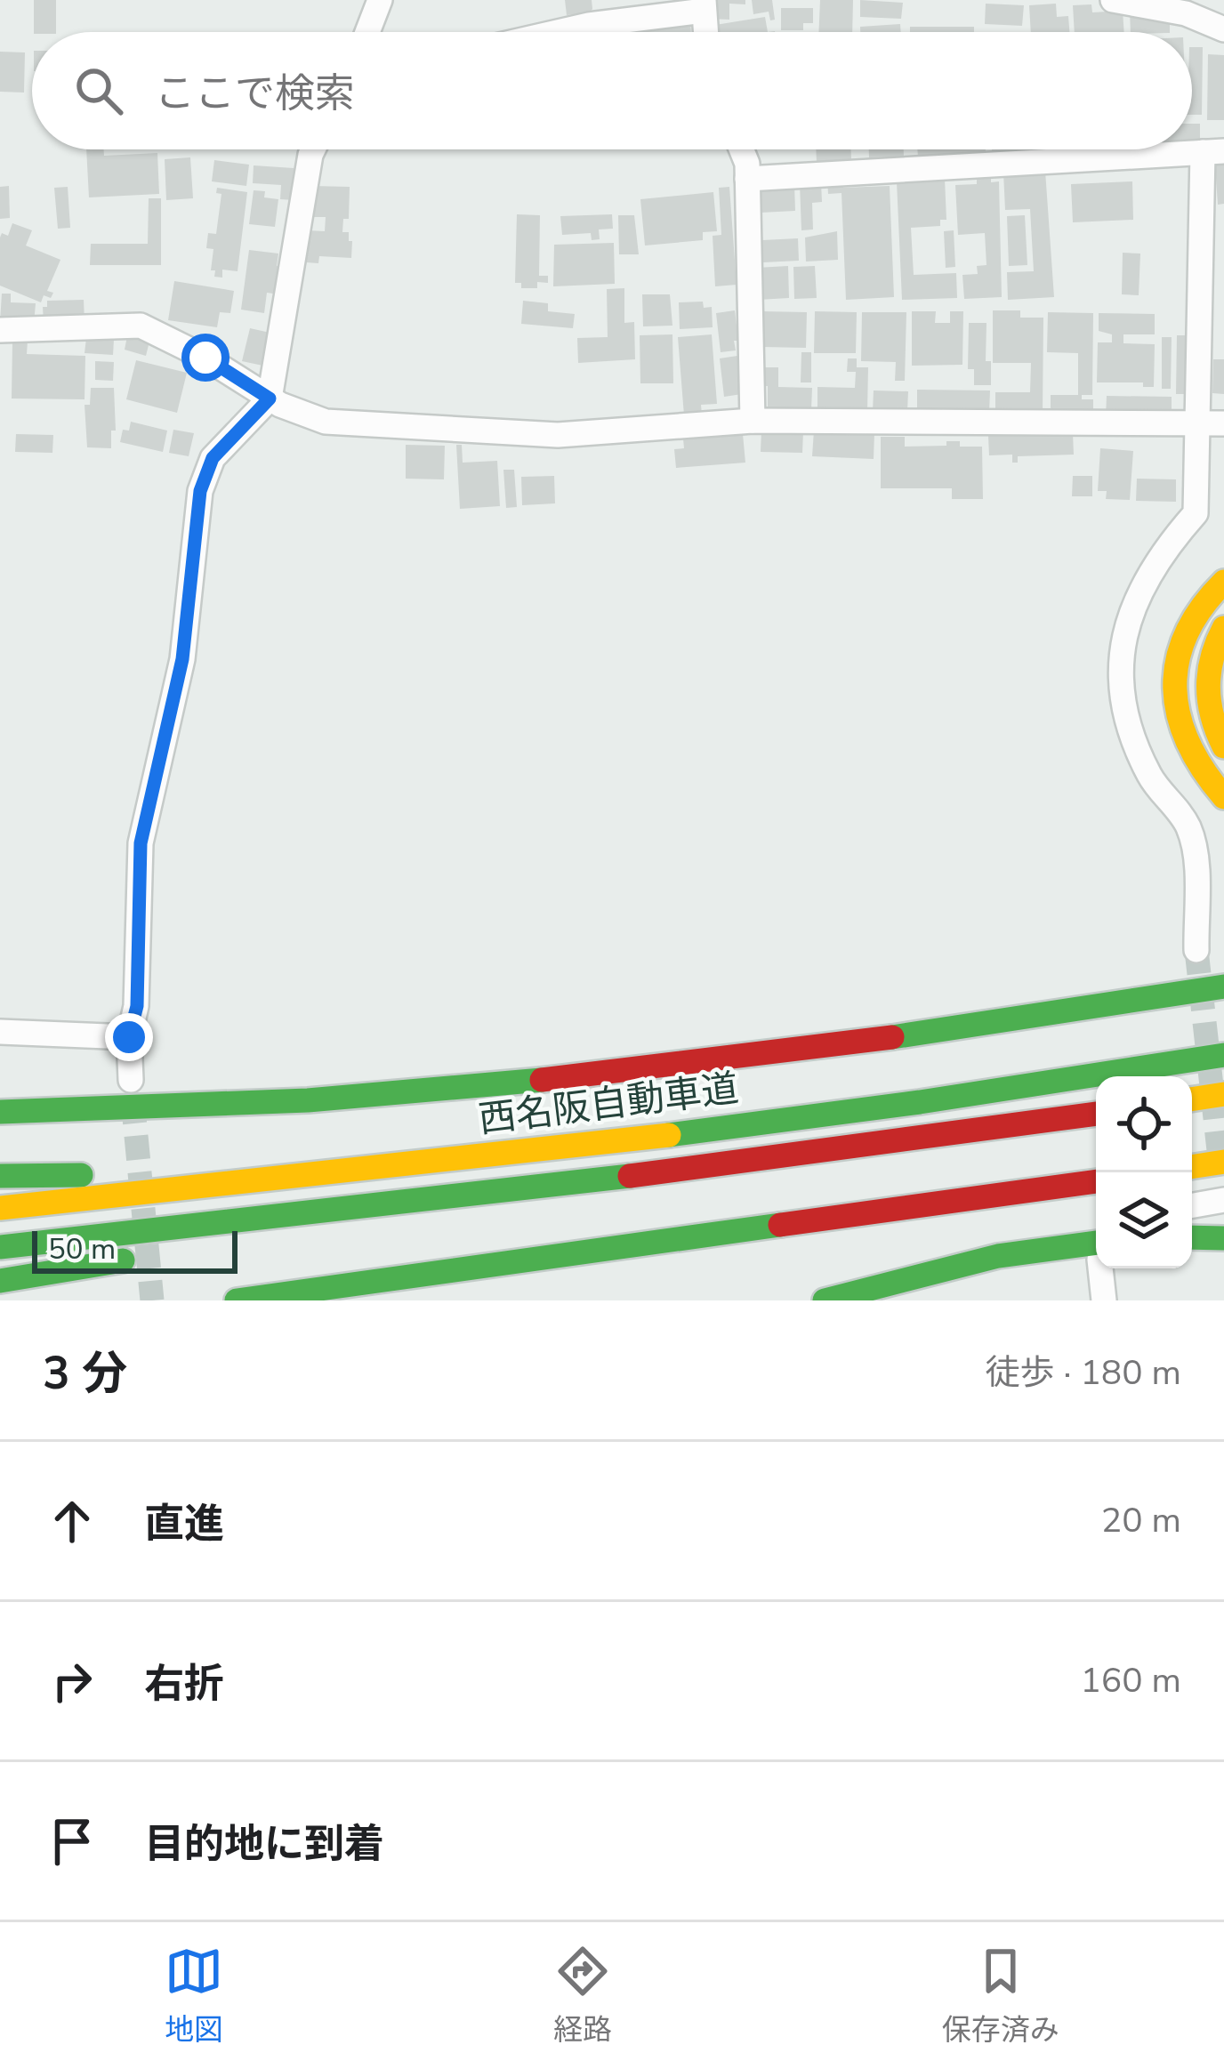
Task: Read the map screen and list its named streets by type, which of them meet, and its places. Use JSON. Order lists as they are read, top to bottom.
{
  "streets": {
    "highway": ["西名阪自動車道"]
  },
  "scale_bar": "50 m",
  "page": {
    "search": "ここで検索",
    "scale": "50 m",
    "heading": ["3 分", "徒歩 · 180 m"],
    "list": [
      ["直進", "20 m"],
      ["右折", "160 m"],
      "目的地に到着"
    ],
    "nav": ["地図", "経路", "保存済み"]
  }
}
